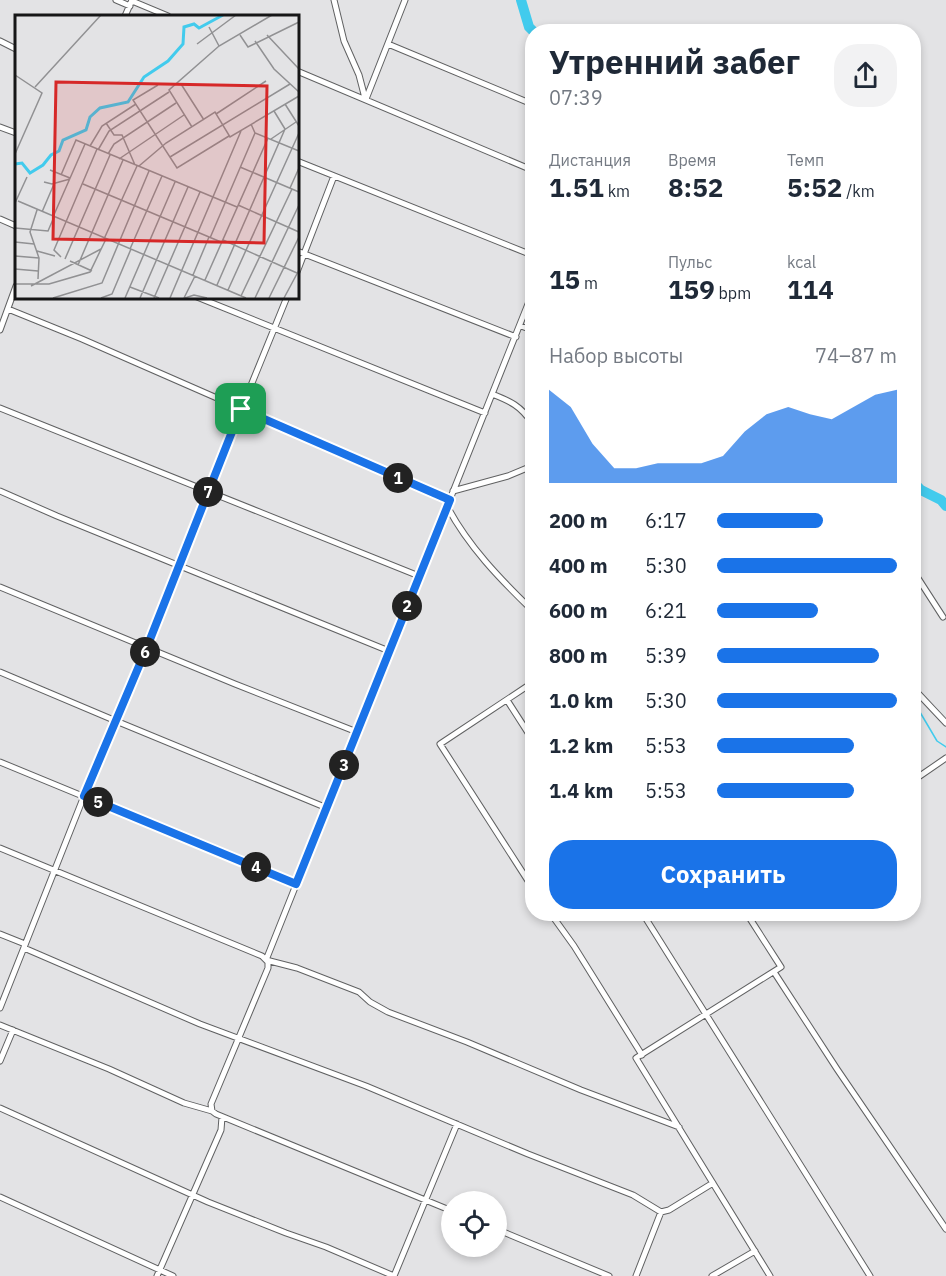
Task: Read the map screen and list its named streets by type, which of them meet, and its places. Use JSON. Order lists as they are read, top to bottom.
{
  "page": {
    "heading": ["Утренний забег", "07:39"],
    "stats": [
      ["Дистанция", "1.51 km"],
      ["Время", "8:52"],
      ["Темп", "5:52 /km"],
      ["15 m"],
      ["Пульс", "159 bpm"],
      ["kcal", "114"]
    ],
    "chart": ["Набор высоты", "74–87 m"],
    "pins": [
      "1",
      "7",
      "2",
      "6",
      "3",
      "5",
      "4"
    ],
    "list": [
      {
        "name": "200 m",
        "note": "6:17"
      },
      {
        "name": "400 m",
        "note": "5:30"
      },
      {
        "name": "600 m",
        "note": "6:21"
      },
      {
        "name": "800 m",
        "note": "5:39"
      },
      {
        "name": "1.0 km",
        "note": "5:30"
      },
      {
        "name": "1.2 km",
        "note": "5:53"
      },
      {
        "name": "1.4 km",
        "note": "5:53"
      }
    ],
    "buttons": "Сохранить"
  }
}
